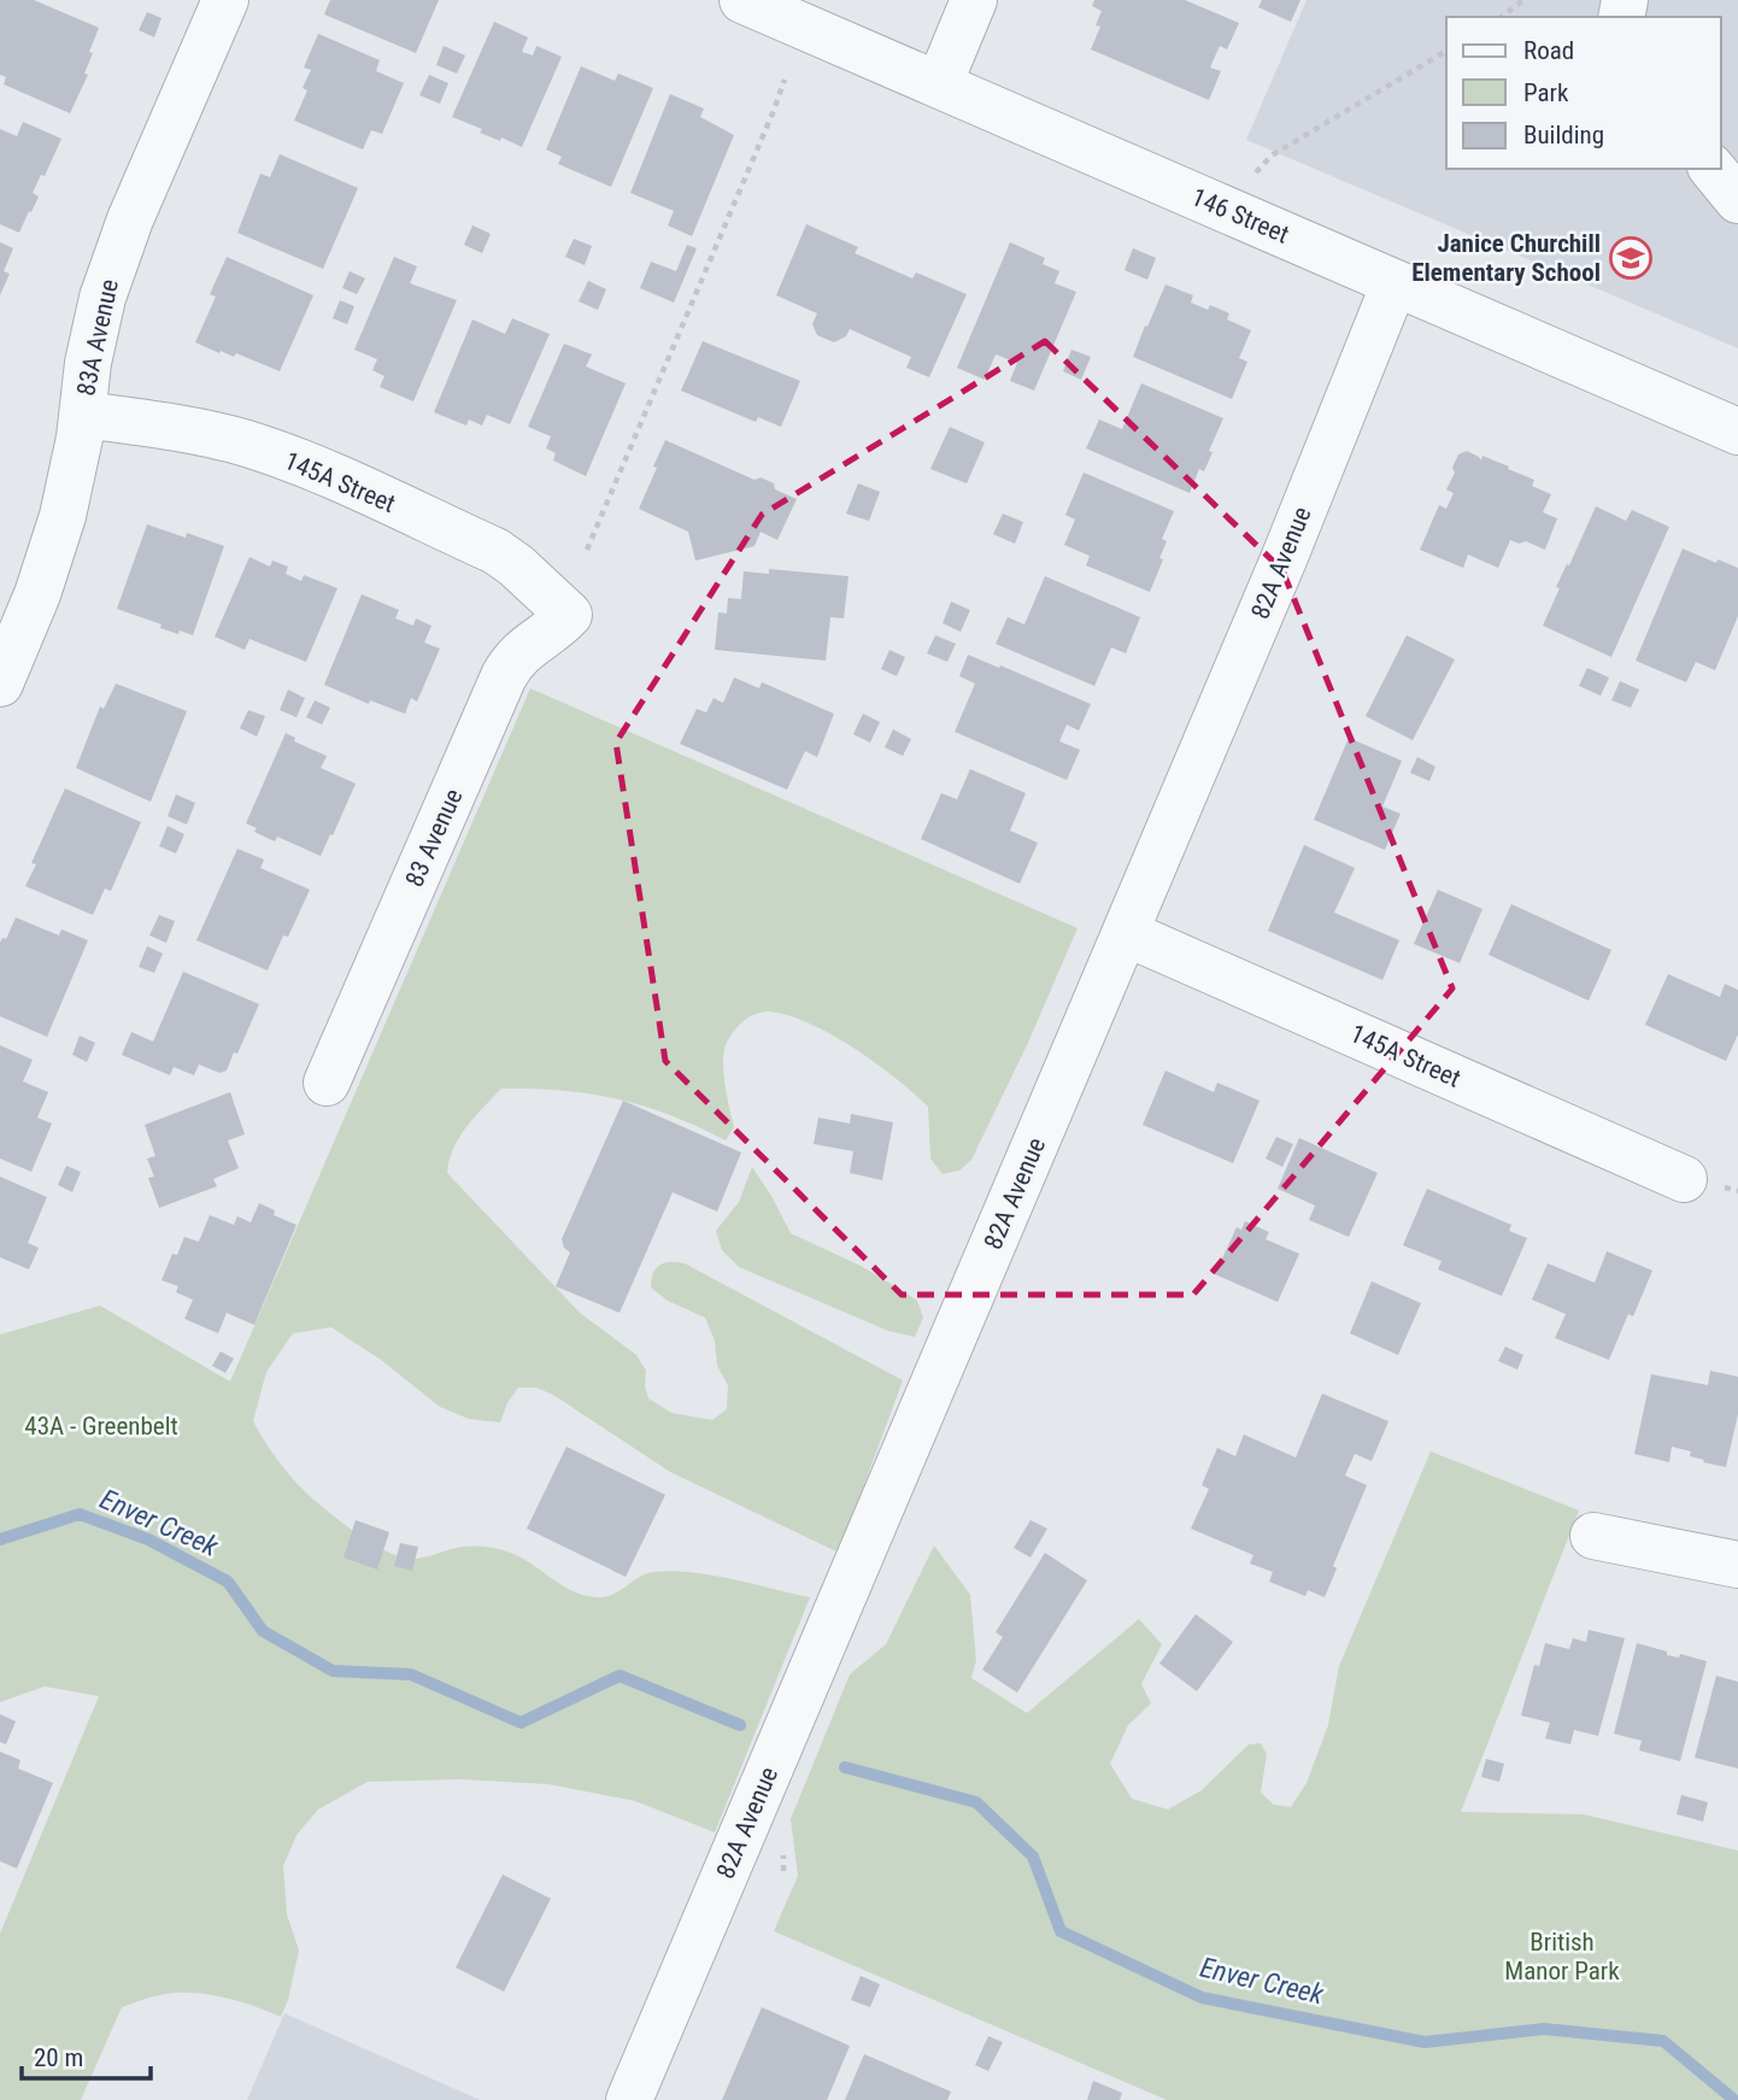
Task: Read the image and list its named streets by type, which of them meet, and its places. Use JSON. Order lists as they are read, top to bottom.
{
  "streets": {
    "street": [
      "146 Street",
      "83A Avenue",
      "145A Street",
      "82A Avenue",
      "83 Avenue"
    ]
  },
  "crossings": [
    ["146 Street", "82A Avenue"],
    ["83A Avenue", "145A Street"],
    ["145A Street", "82A Avenue"],
    ["145A Street", "83 Avenue"]
  ],
  "water": ["Enver Creek"],
  "parks": ["43A - Greenbelt", "British Manor Park"],
  "places": {
    "school or university": ["Janice Churchill Elementary School"]
  },
  "legend": ["Road", "Park", "Building"],
  "scale_bar": "20 m"
}
